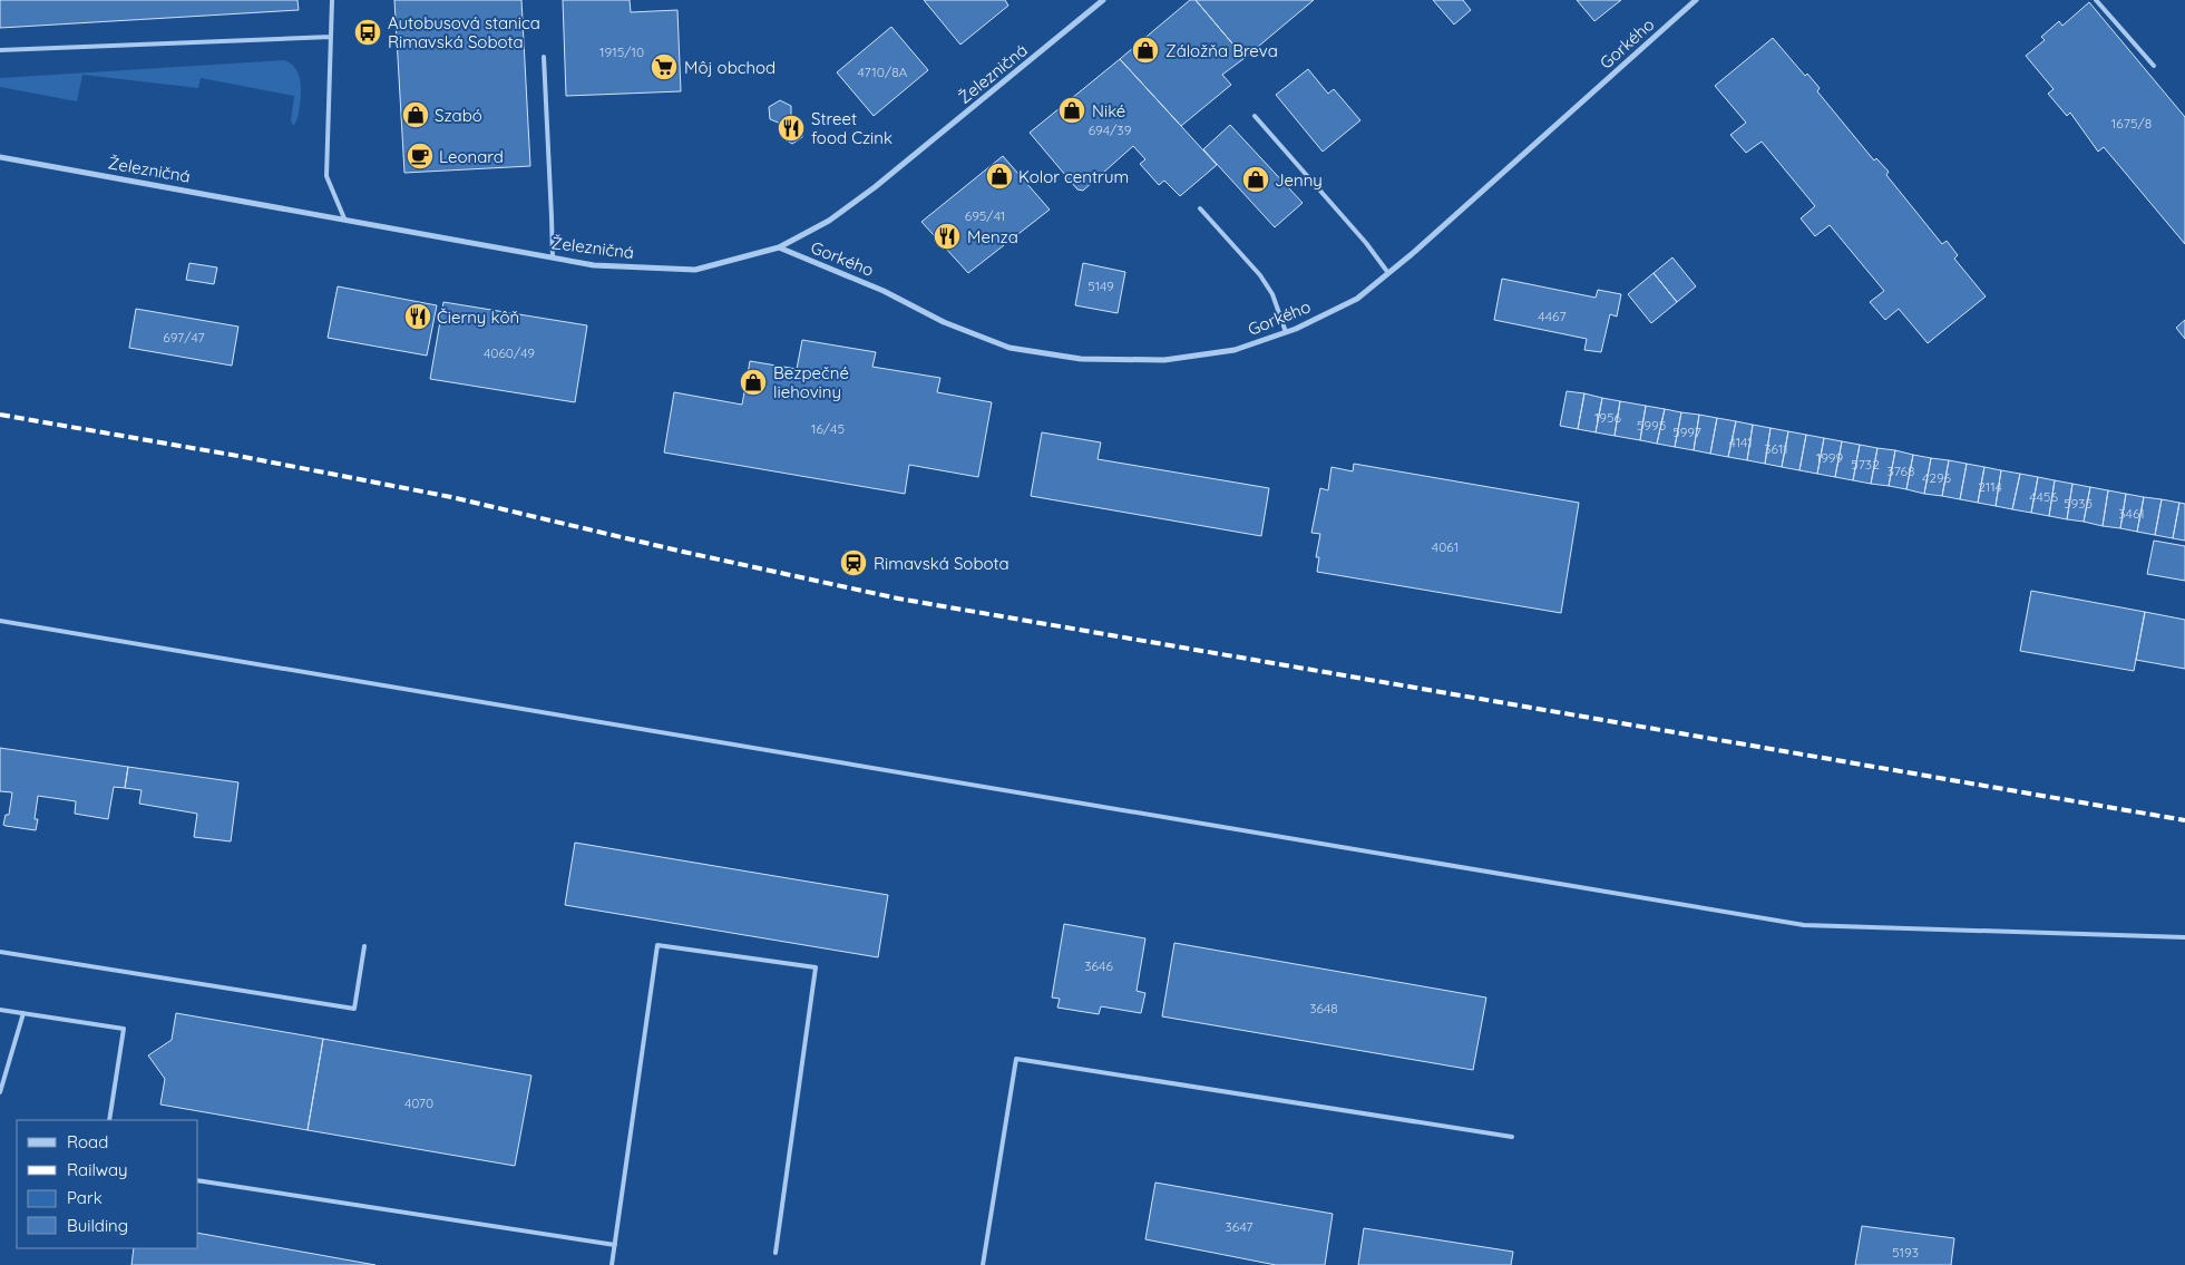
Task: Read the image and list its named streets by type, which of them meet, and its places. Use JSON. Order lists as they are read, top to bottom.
{
  "streets": {
    "street": ["Gorkého", "Železničná"]
  },
  "crossings": [
    ["Gorkého", "Železničná"]
  ],
  "places": {
    "bus stop": ["Autobusová stanica Rimavská Sobota"],
    "shop": [
      "Záložňa Breva",
      "Niké",
      "Szabó",
      "Kolor centrum",
      "Jenny",
      "Bezpečné liehoviny"
    ],
    "supermarket": ["Môj obchod"],
    "restaurant": ["Street food Czink", "Menza", "Čierny kôň"],
    "cafe": ["Leonard"],
    "station": ["Rimavská Sobota"]
  },
  "house_numbers": [
    "1915/10",
    "4710/8A",
    "1675/8",
    "694/39",
    "695/41",
    "5149",
    "4467",
    "697/47",
    "4060/49",
    "1956",
    "5995",
    "16/45",
    "5997",
    "4141",
    "3611",
    "1999",
    "5732",
    "3768",
    "4296",
    "2114",
    "4456",
    "5935",
    "3461",
    "4061",
    "3646",
    "3648",
    "4070",
    "3647",
    "5193"
  ],
  "legend": [
    "Road",
    "Railway",
    "Park",
    "Building"
  ]
}
